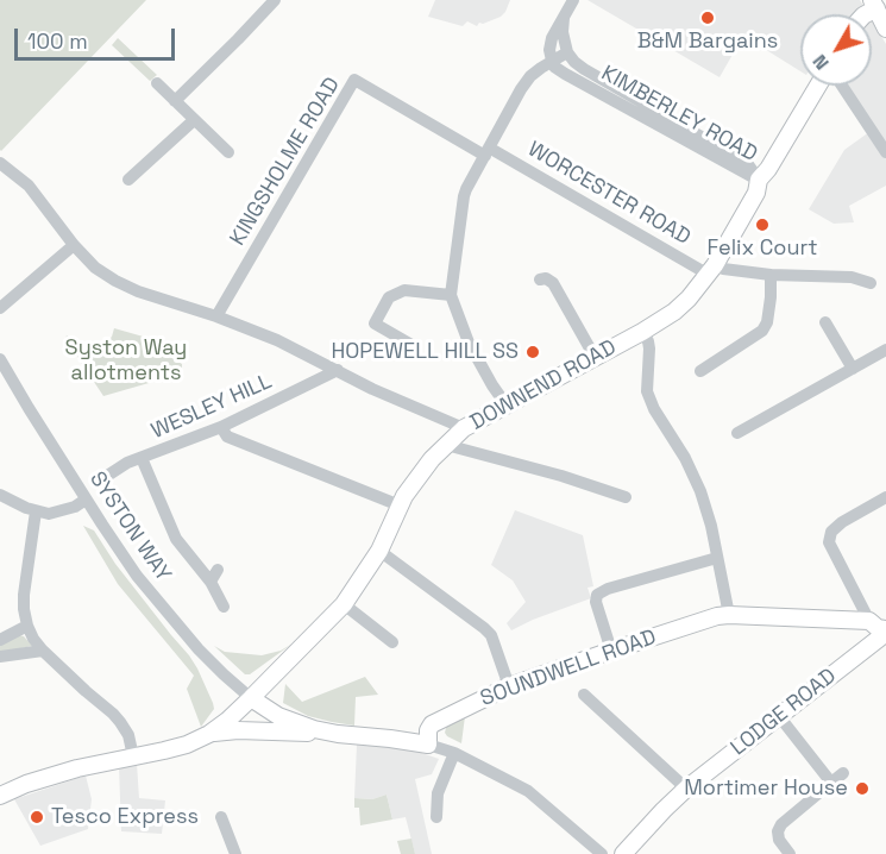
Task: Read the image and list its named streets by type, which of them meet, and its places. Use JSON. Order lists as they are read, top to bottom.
{
  "streets": {
    "main road": ["DOWNEND ROAD", "SOUNDWELL ROAD", "LODGE ROAD"],
    "street": [
      "KIMBERLEY ROAD",
      "KINGSHOLME ROAD",
      "WORCESTER ROAD",
      "WESLEY HILL",
      "SYSTON WAY"
    ]
  },
  "crossings": [
    ["KIMBERLEY ROAD", "DOWNEND ROAD"],
    ["KINGSHOLME ROAD", "WORCESTER ROAD"],
    ["WORCESTER ROAD", "DOWNEND ROAD"],
    ["DOWNEND ROAD", "SYSTON WAY"],
    ["SOUNDWELL ROAD", "LODGE ROAD"]
  ],
  "parks": ["Syston Way allotments"],
  "places": [
    "B&M Bargains",
    "Felix Court",
    "HOPEWELL HILL SS",
    "Mortimer House",
    "Tesco Express"
  ],
  "scale_bar": "100 m",
  "north": "bottom left"
}
